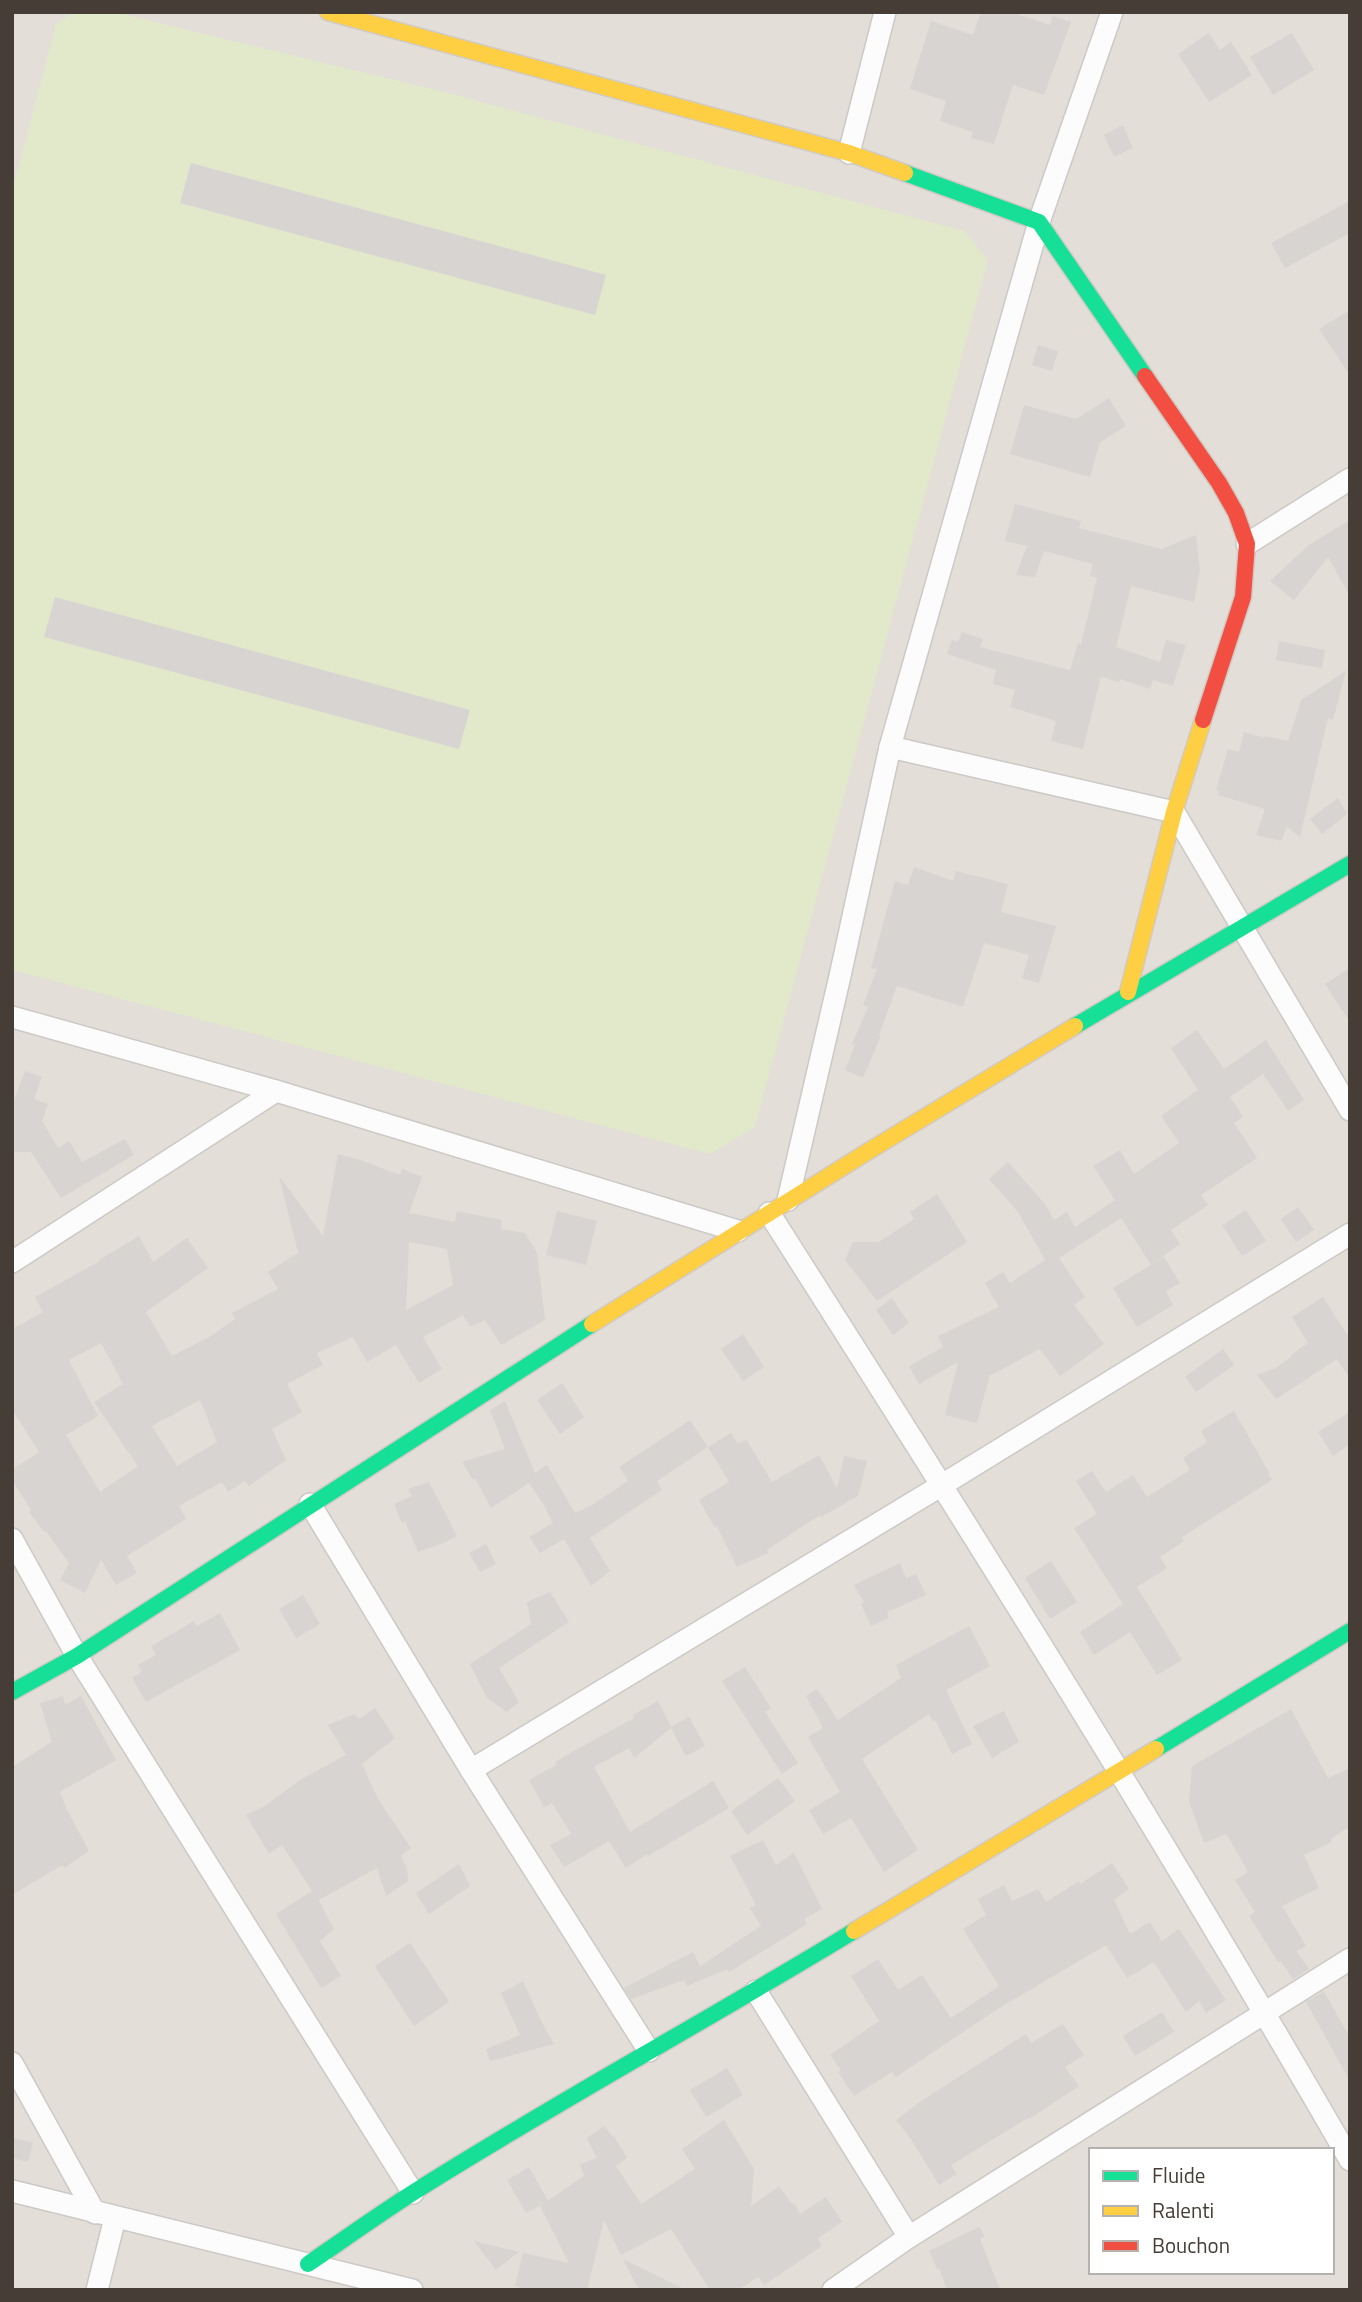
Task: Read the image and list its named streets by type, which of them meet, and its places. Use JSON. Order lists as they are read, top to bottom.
{
  "legend": ["Fluide", "Ralenti", "Bouchon"]
}
